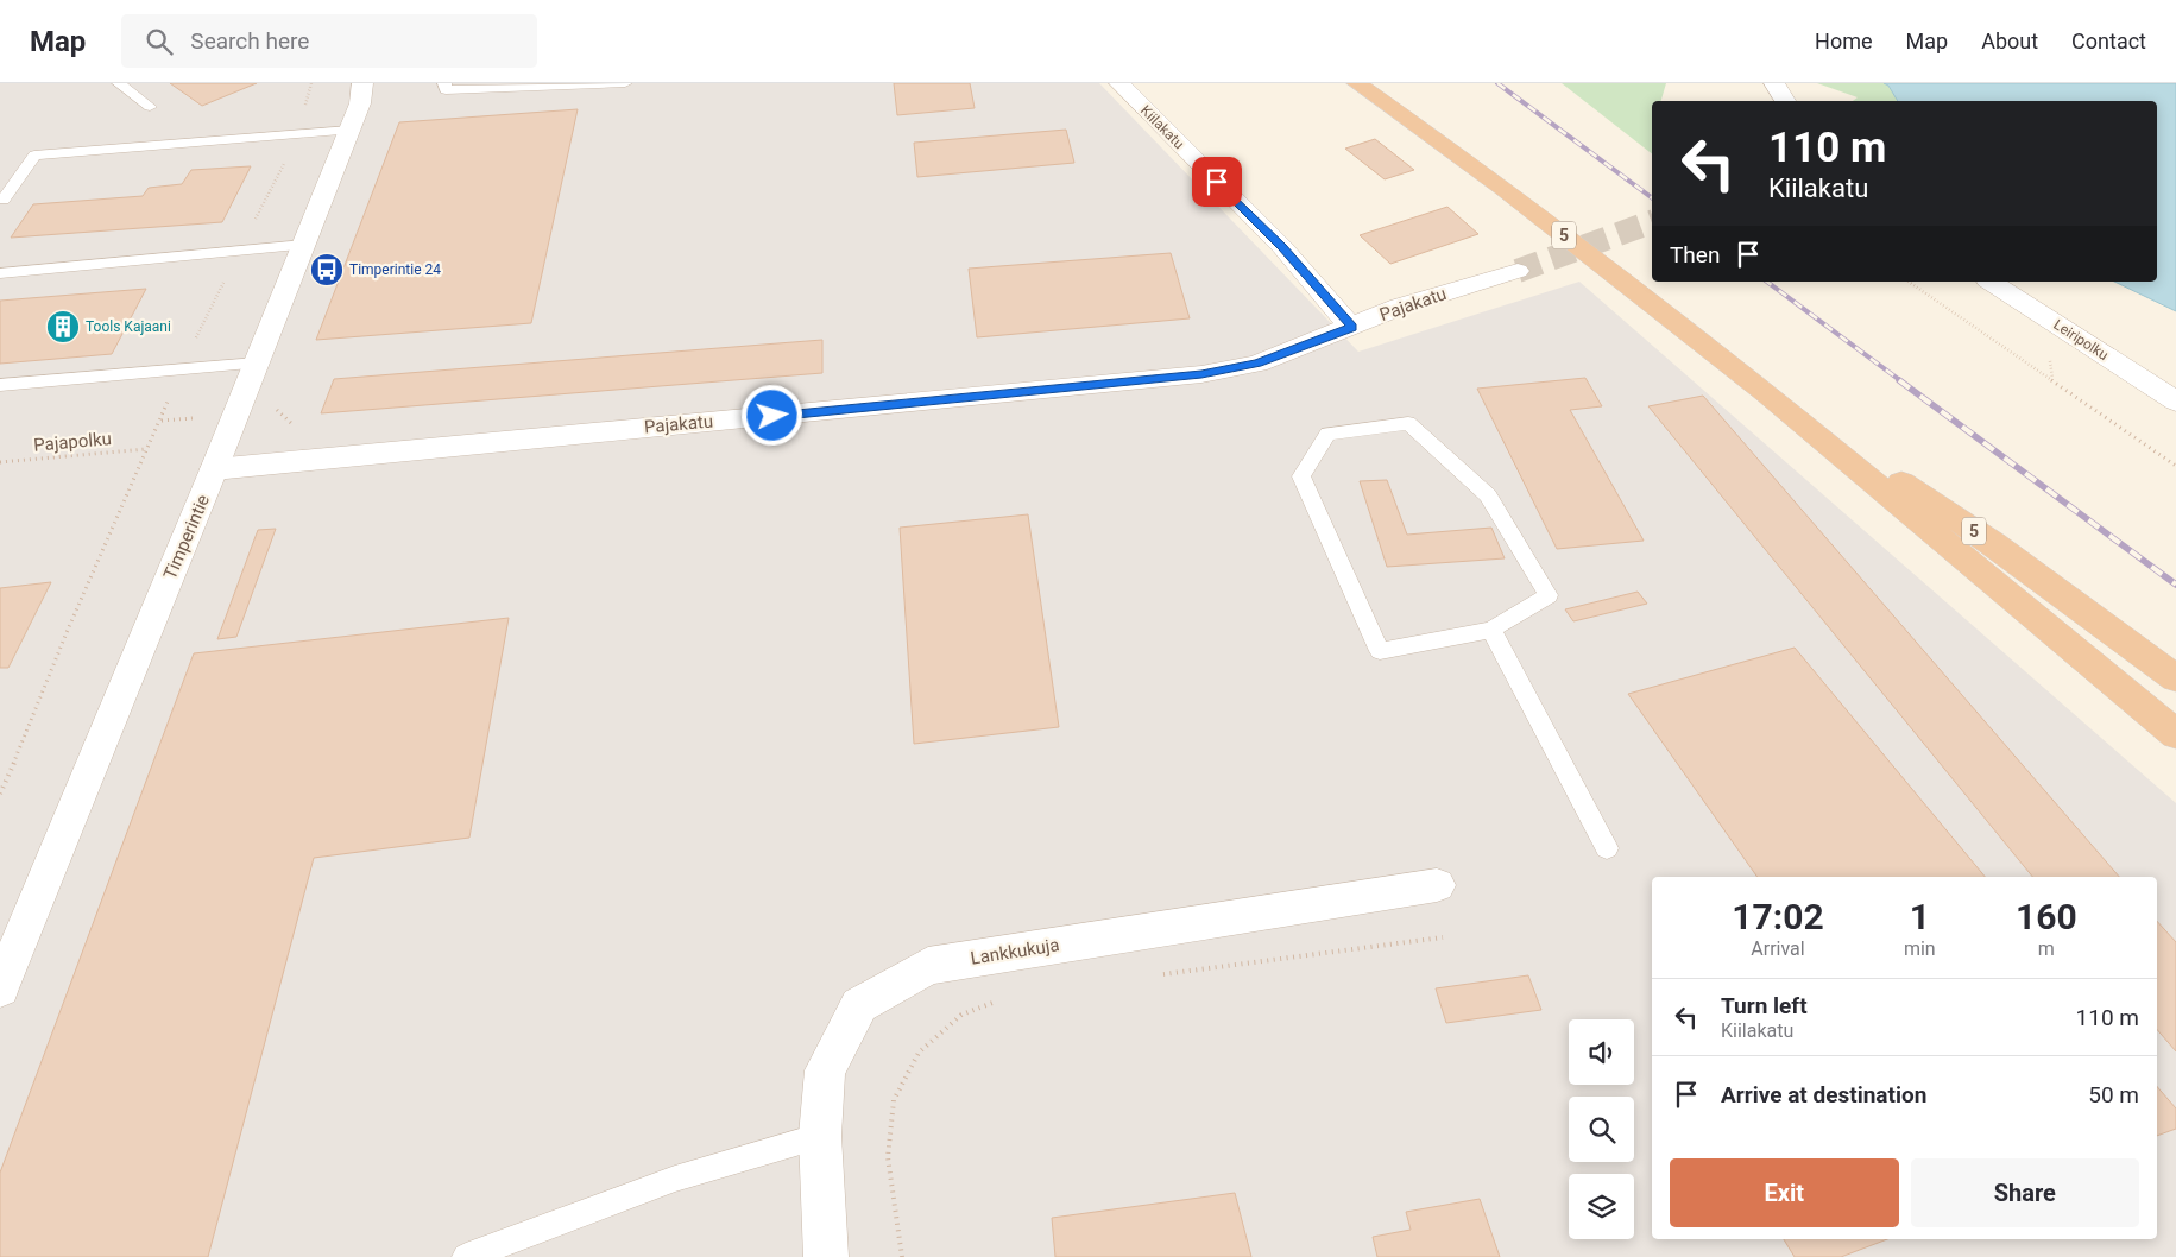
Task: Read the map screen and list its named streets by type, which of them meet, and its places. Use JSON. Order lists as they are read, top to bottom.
{
  "streets": {
    "highway": ["5"],
    "street": [
      "Kiilakatu",
      "Pajakatu",
      "Leiripolku",
      "Timperintie",
      "Lankkukuja"
    ],
    "path": ["Pajapolku"]
  },
  "crossings": [
    ["Kiilakatu", "Pajakatu"],
    ["Pajakatu", "Timperintie"]
  ],
  "places": {
    "bus stop": ["Timperintie 24"],
    "building": ["Tools Kajaani"]
  },
  "page": {
    "header": "Map",
    "search": "Search here",
    "nav": [
      "Home",
      "Map",
      "About",
      "Contact"
    ],
    "turn": ["110 m", "Kiilakatu"],
    "then": "Then",
    "eta": [
      "17:02",
      "Arrival",
      "1",
      "min",
      "160",
      "m"
    ],
    "list": [
      {
        "name": "Turn left",
        "note": "Kiilakatu",
        "value": "110 m"
      },
      {
        "name": "Arrive at destination",
        "value": "50 m"
      }
    ],
    "buttons": ["Exit", "Share"]
  }
}
